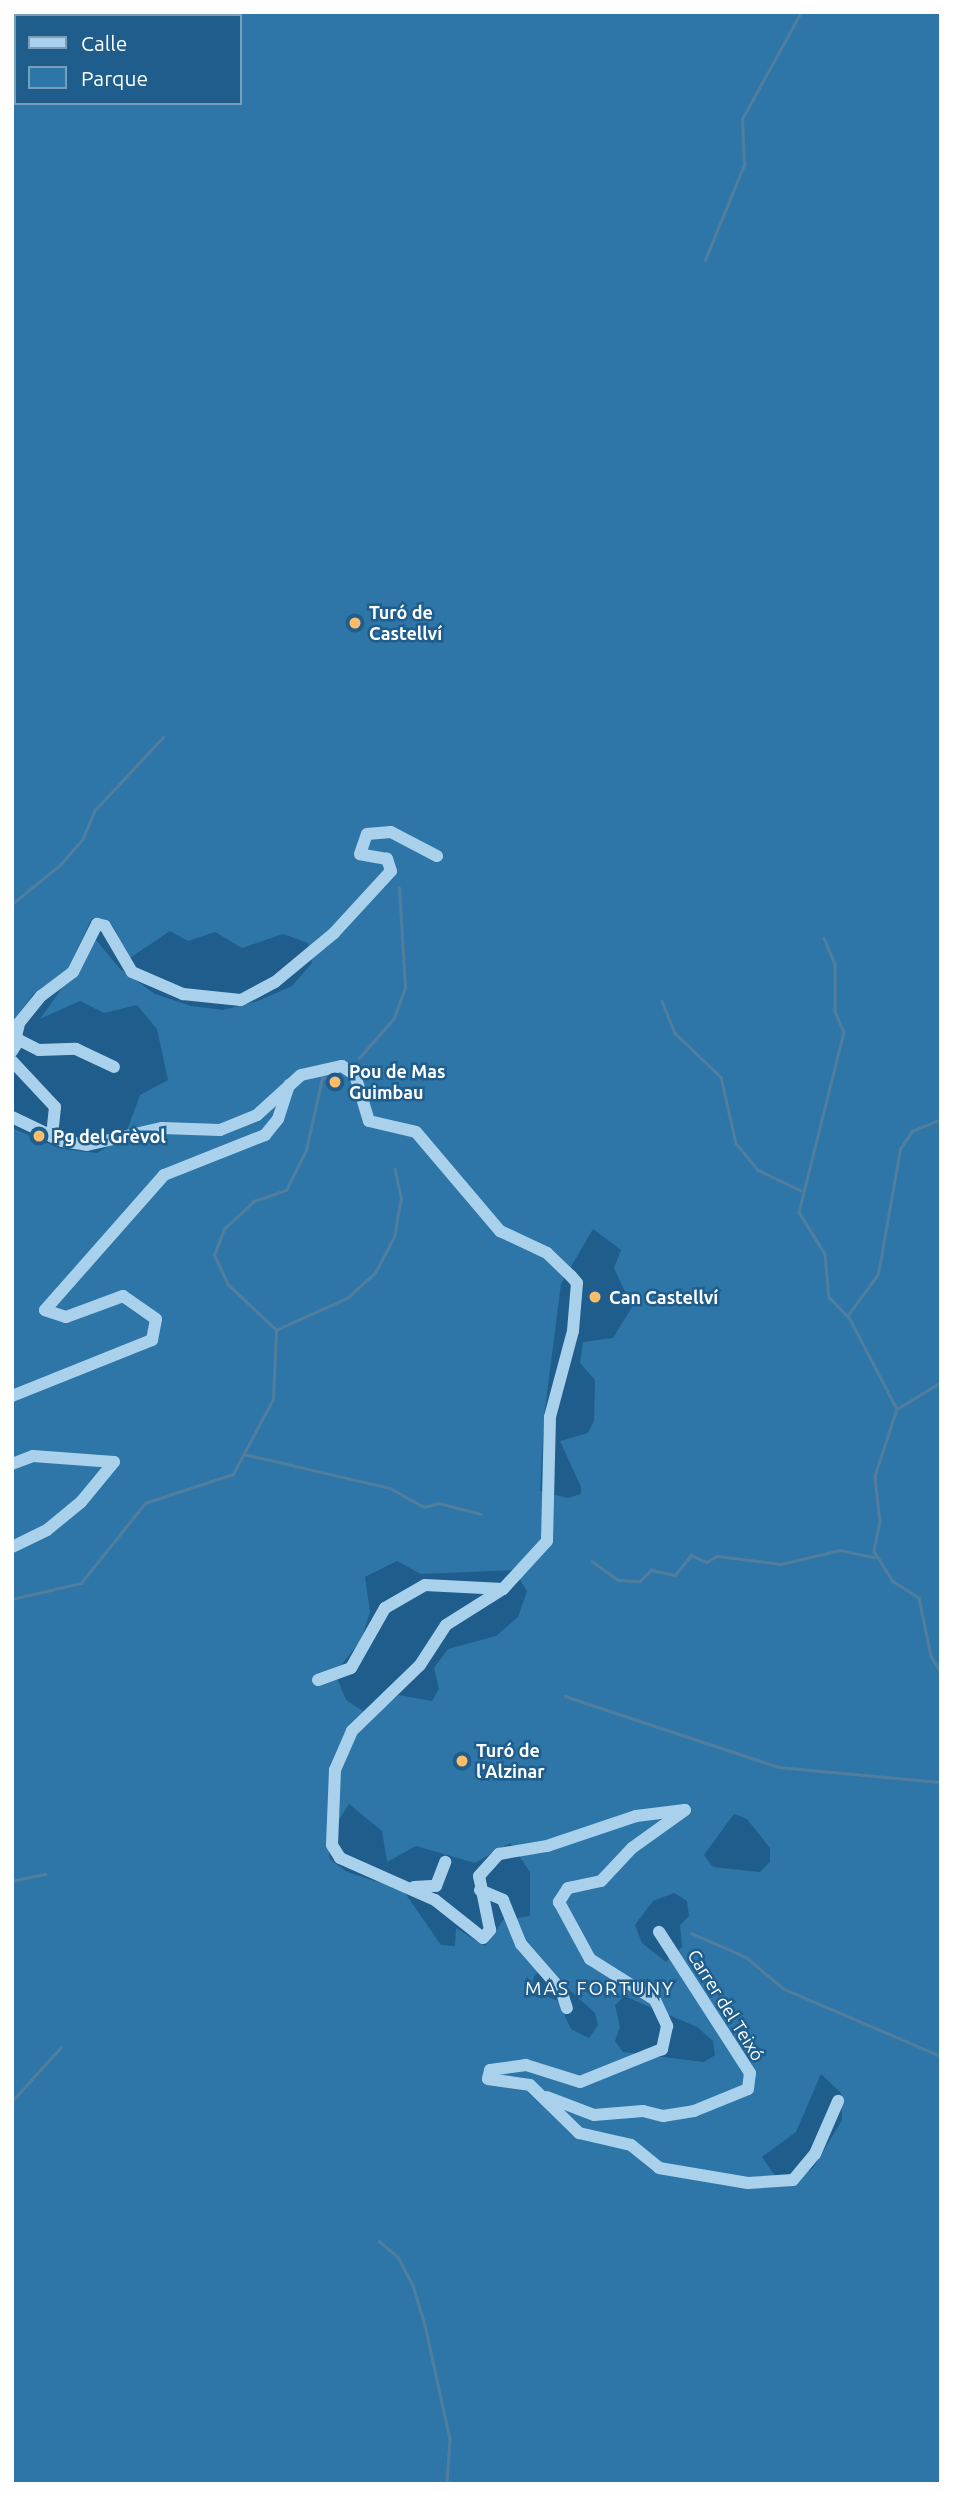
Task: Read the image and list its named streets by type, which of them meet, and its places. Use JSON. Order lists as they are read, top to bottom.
{
  "streets": {
    "street": ["Carrer del Teixó"]
  },
  "districts": ["MAS FORTUNY"],
  "places": [
    "Turó de Castellví",
    "Pou de Mas Guimbau",
    "Pg del Grèvol",
    "Can Castellví",
    "Turó de l'Alzinar"
  ],
  "legend": ["Calle", "Parque"]
}
